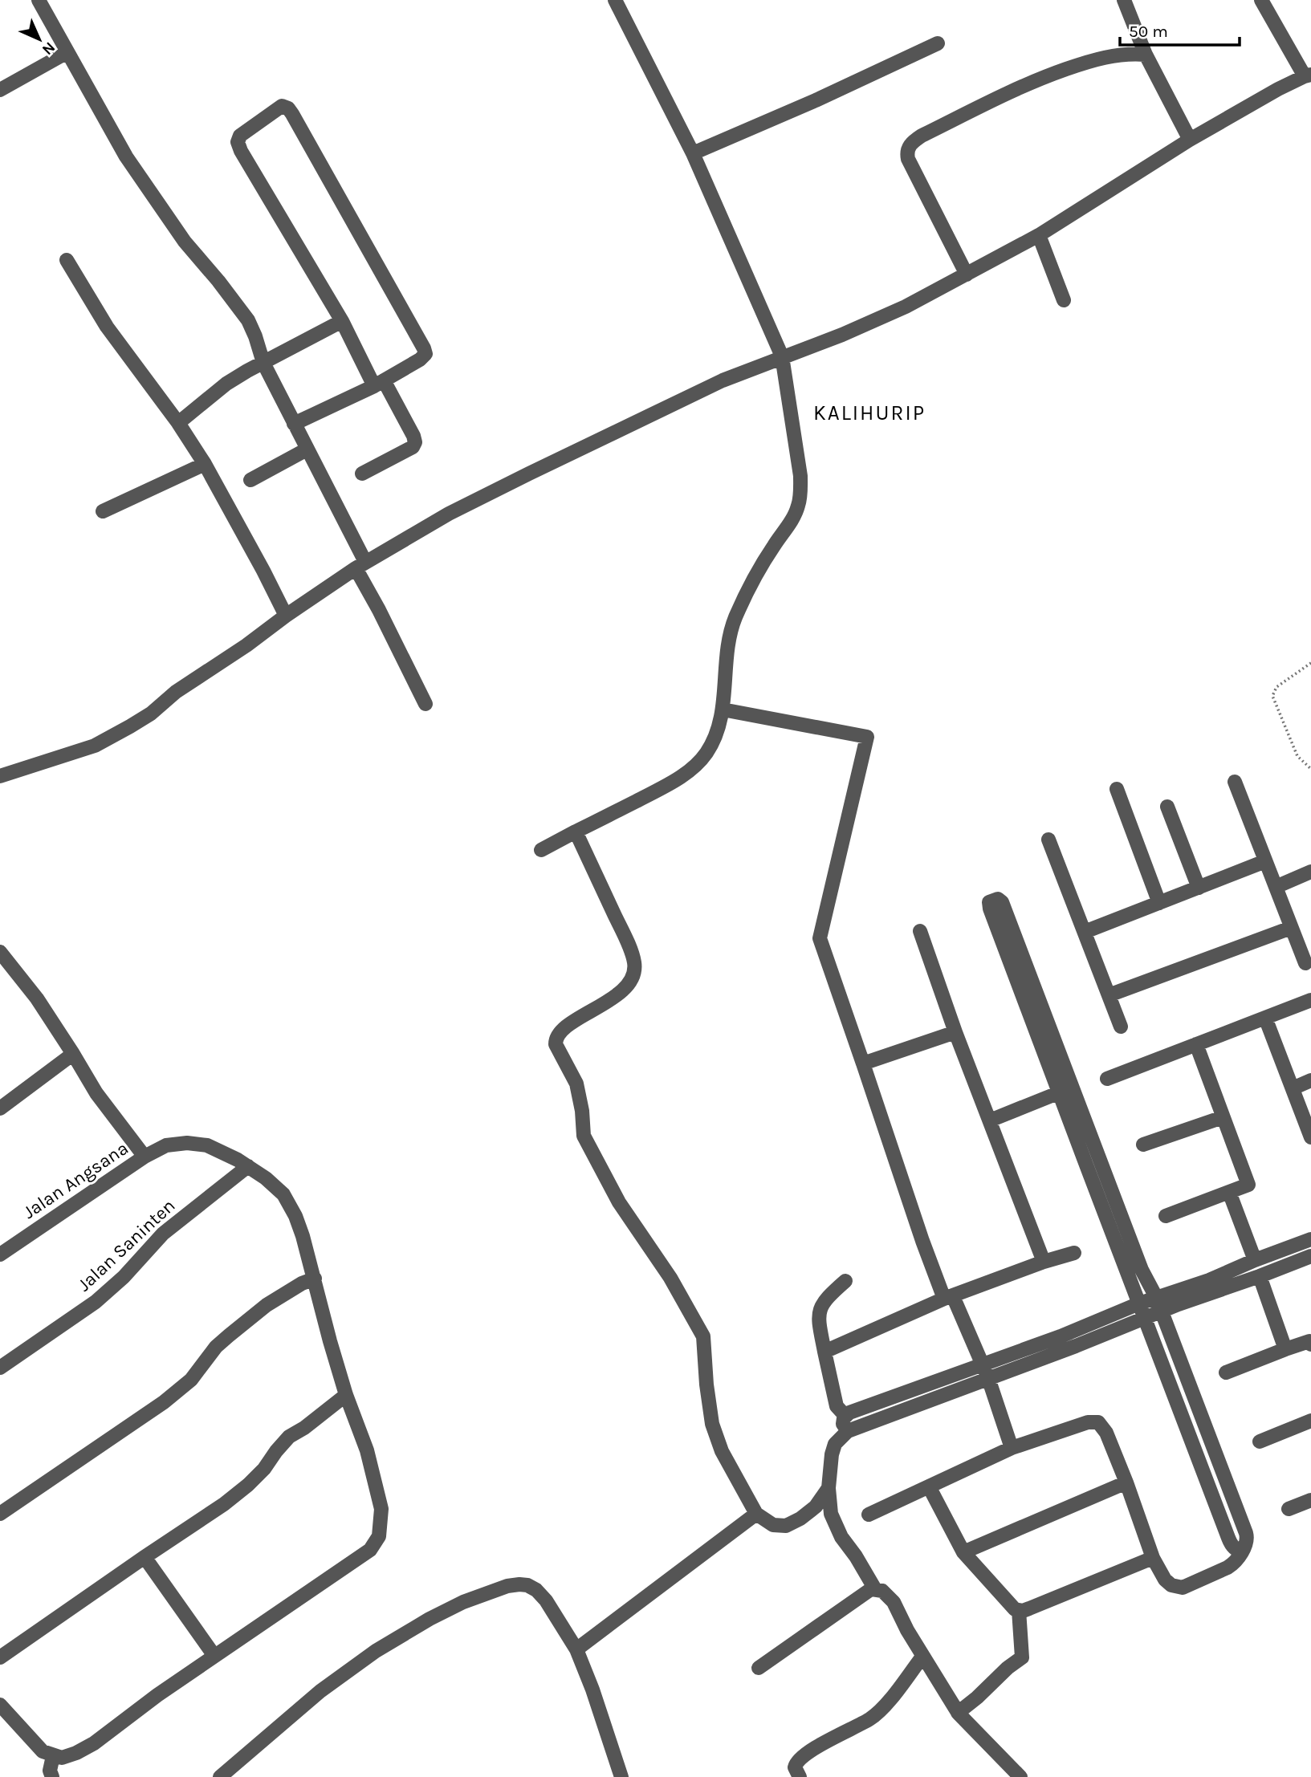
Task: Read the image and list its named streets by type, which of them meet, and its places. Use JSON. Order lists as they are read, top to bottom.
{
  "streets": {
    "street": ["Jalan Angsana", "Jalan Saninten"]
  },
  "crossings": [
    ["Jalan Angsana", "Jalan Saninten"]
  ],
  "districts": ["KALIHURIP"],
  "scale_bar": "50 m",
  "north": "bottom right"
}
